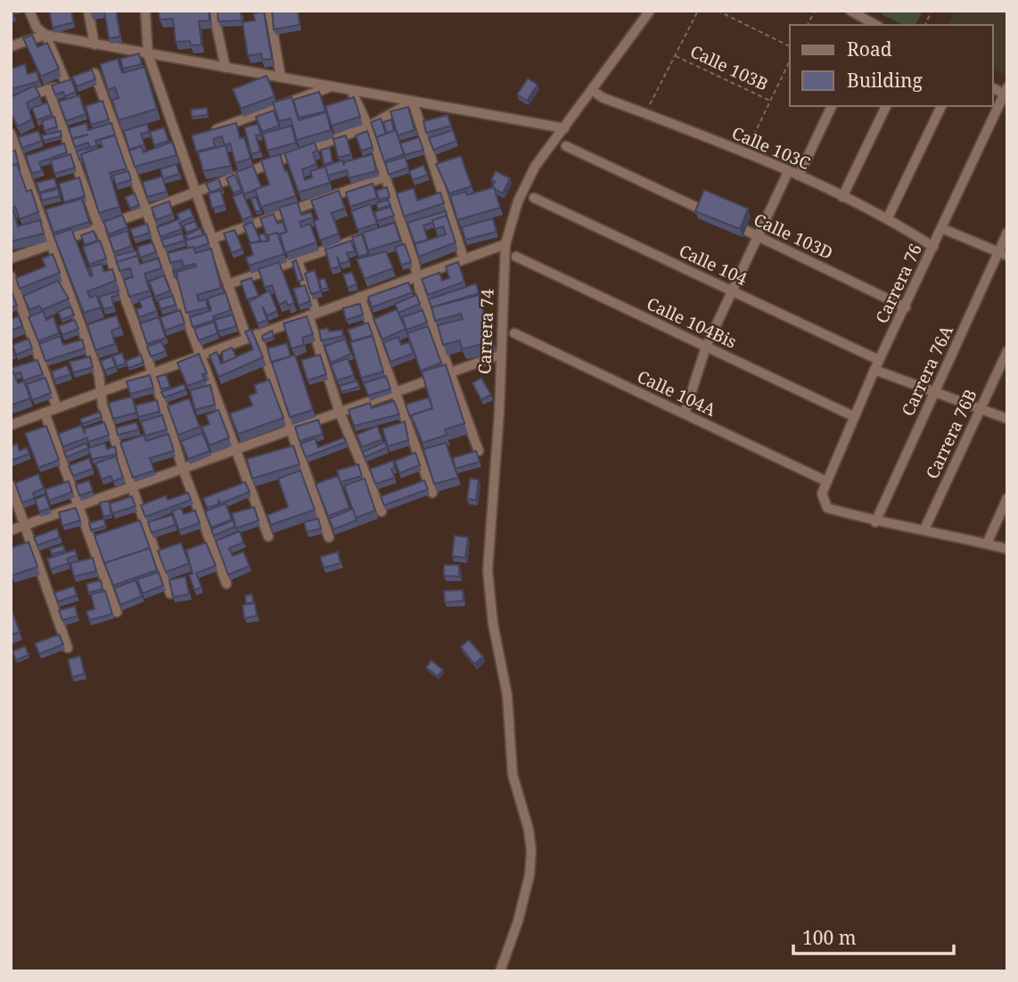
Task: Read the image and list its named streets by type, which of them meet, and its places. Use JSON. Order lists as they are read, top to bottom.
{
  "streets": {
    "street": [
      "Calle 103C",
      "Calle 103D",
      "Calle 104",
      "Carrera 76",
      "Calle 104Bis",
      "Carrera 74",
      "Carrera 76A",
      "Calle 104A",
      "Carrera 76B"
    ],
    "path": ["Calle 103B"]
  },
  "crossings": [
    ["Calle 103C", "Carrera 76"],
    ["Calle 103C", "Carrera 74"],
    ["Calle 103D", "Carrera 76"],
    ["Calle 104", "Carrera 76"],
    ["Calle 104", "Carrera 76A"],
    ["Calle 104", "Carrera 76B"],
    ["Carrera 76", "Calle 104Bis"],
    ["Carrera 76", "Carrera 76A"],
    ["Carrera 76", "Calle 104A"]
  ],
  "legend": ["Road", "Building"],
  "scale_bar": "100 m"
}
